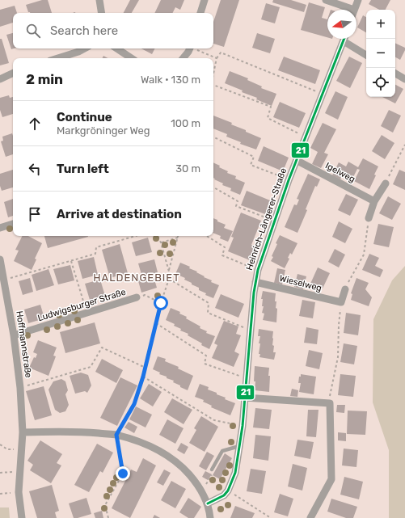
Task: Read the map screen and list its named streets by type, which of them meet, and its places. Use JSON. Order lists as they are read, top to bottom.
{
  "streets": {
    "street": [
      "Igelweg",
      "Heinrich-Längerer-Straße",
      "Wieselweg",
      "Ludwigsburger Straße",
      "Hoffmannstraße"
    ]
  },
  "crossings": [
    ["Igelweg", "Heinrich-Längerer-Straße"],
    ["Heinrich-Längerer-Straße", "Wieselweg"],
    ["Ludwigsburger Straße", "Hoffmannstraße"]
  ],
  "districts": ["HALDENGEBIET"],
  "lines": ["transit line 21"],
  "north": "left",
  "page": {
    "map_buttons": ["+", "−"],
    "search": "Search here",
    "heading": ["2 min", "Walk · 130 m"],
    "list": [
      ["Continue", "Markgröninger Weg", "100 m"],
      ["Turn left", "30 m"],
      "Arrive at destination"
    ]
  }
}
